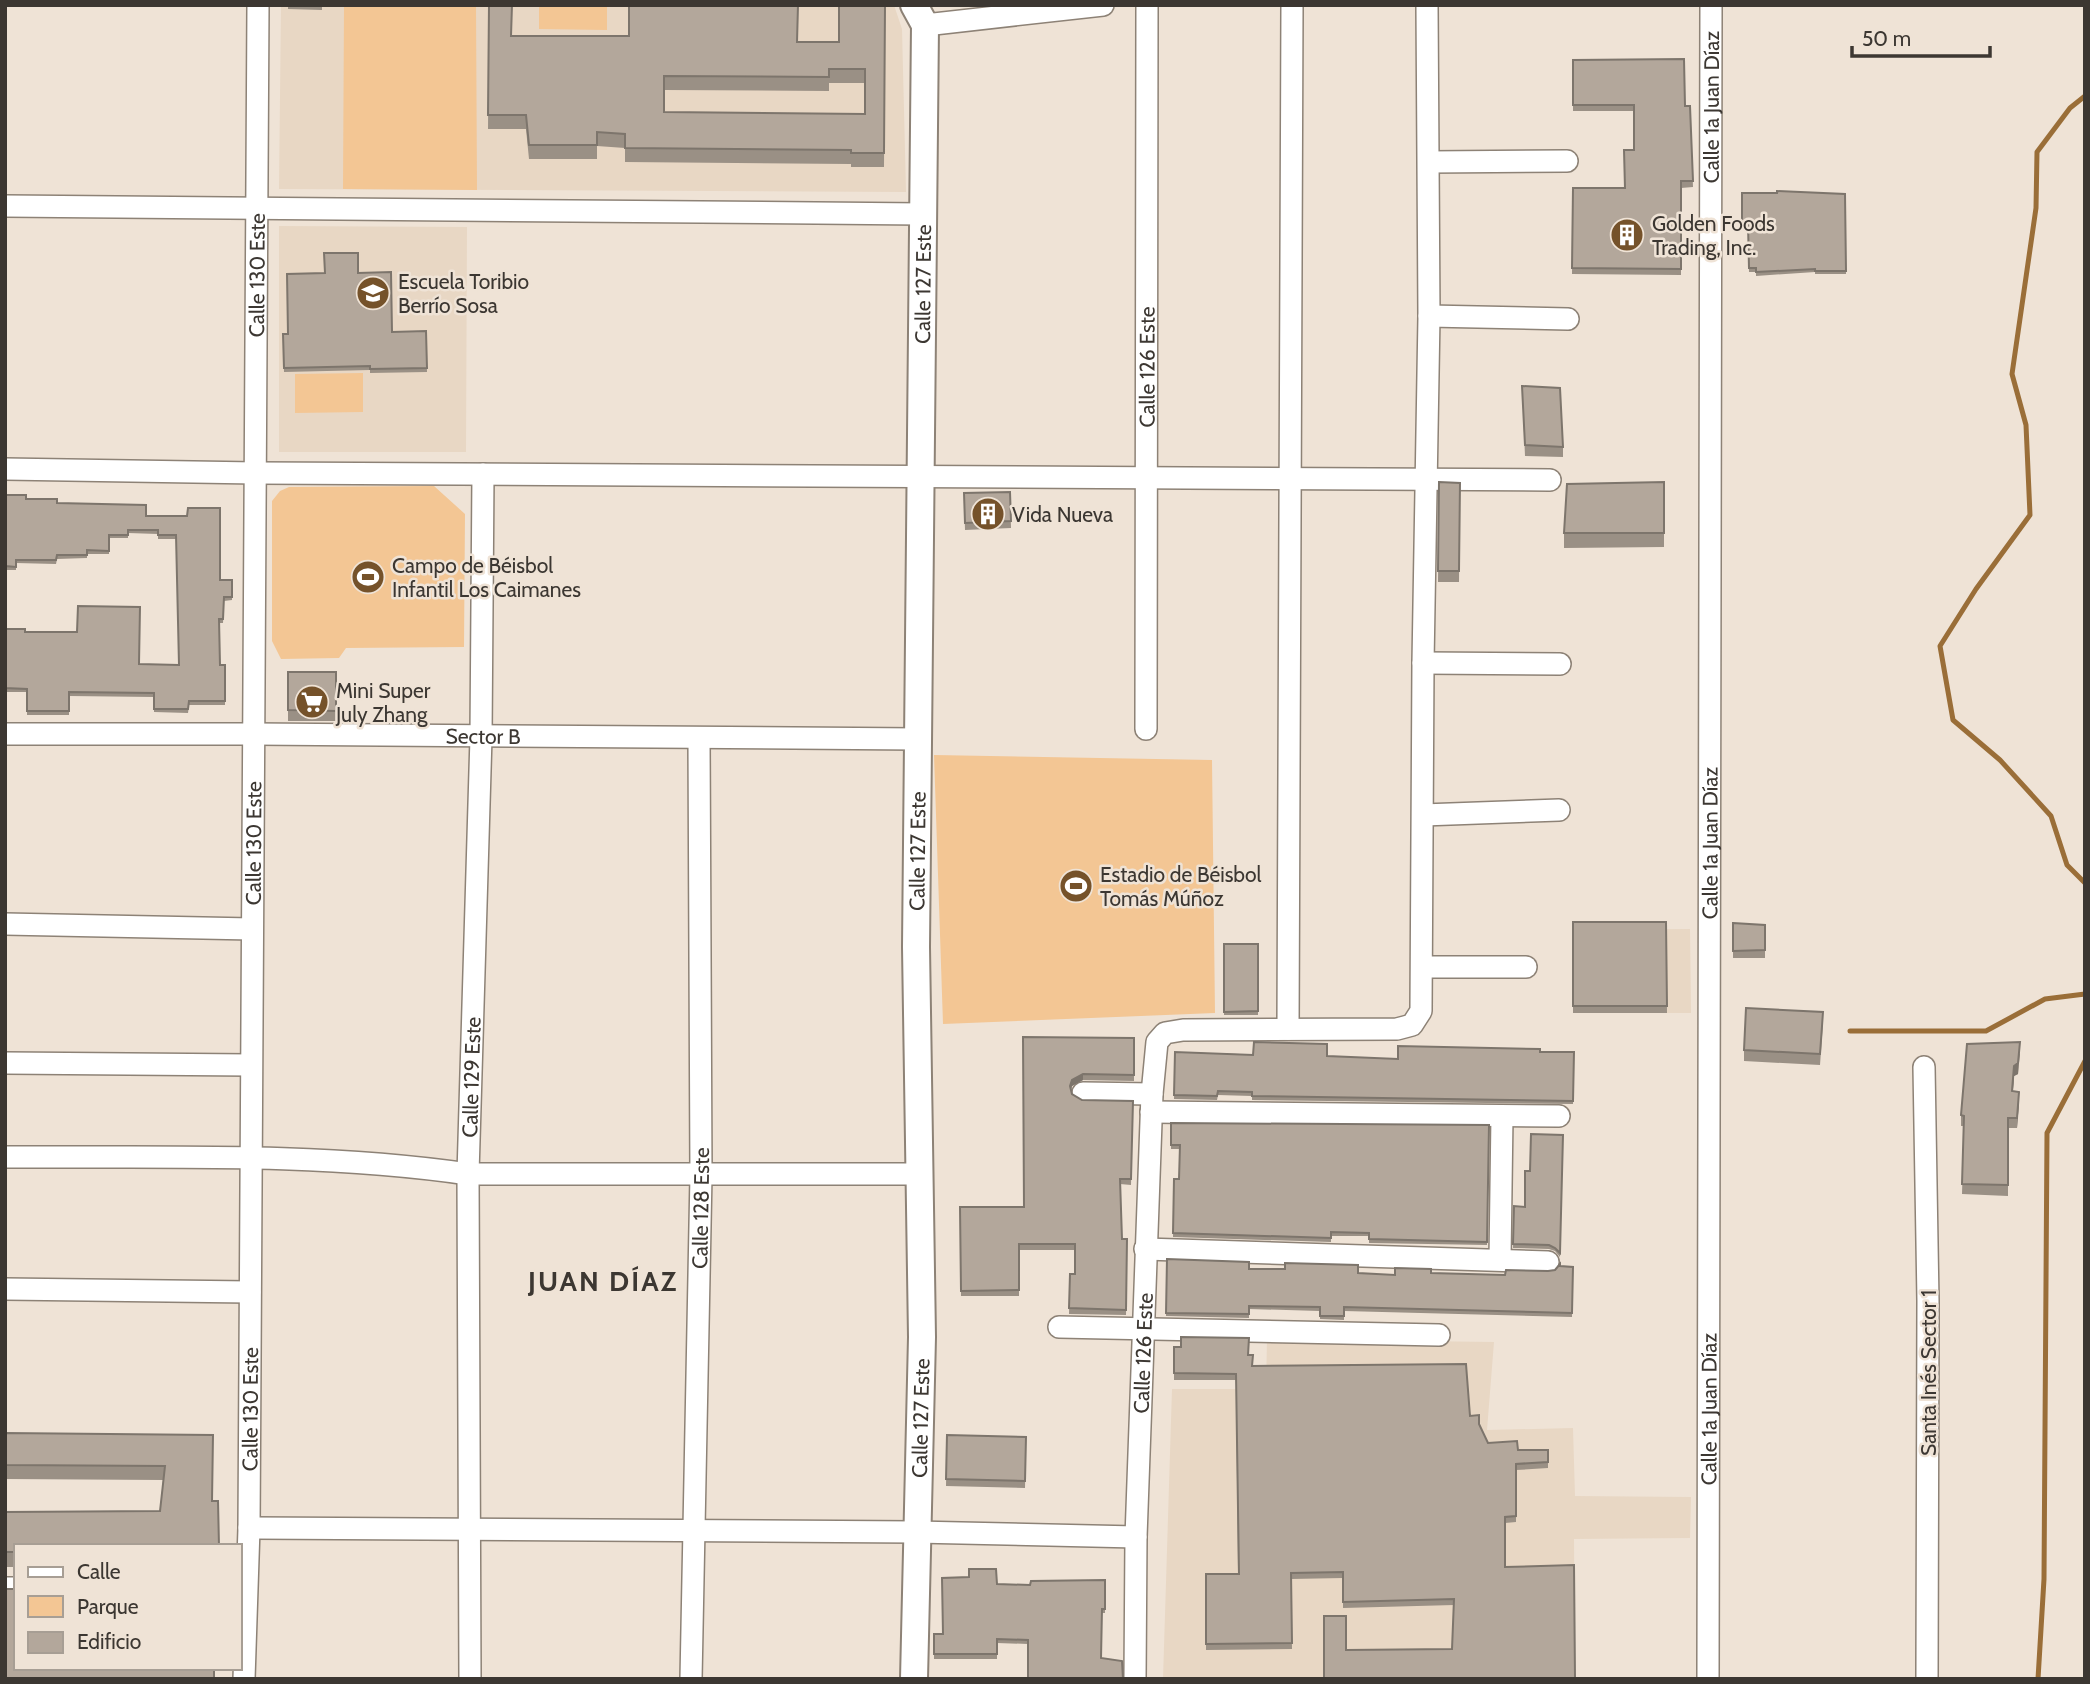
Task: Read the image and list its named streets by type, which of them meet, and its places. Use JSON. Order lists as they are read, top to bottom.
{
  "streets": {
    "street": [
      "Calle 1a Juan Díaz",
      "Calle 130 Este",
      "Calle 127 Este",
      "Calle 126 Este",
      "Sector B",
      "Calle 129 Este",
      "Calle 128 Este",
      "Santa Inés Sector 1"
    ]
  },
  "crossings": [
    ["Calle 130 Este", "Sector B"],
    ["Calle 127 Este", "Sector B"],
    ["Sector B", "Calle 129 Este"],
    ["Sector B", "Calle 128 Este"]
  ],
  "districts": ["JUAN DÍAZ"],
  "places": {
    "building": ["Golden Foods Trading, Inc.", "Vida Nueva"],
    "school or university": ["Escuela Toribio Berrío Sosa"],
    "sports": ["Campo de Béisbol Infantil Los Caimanes", "Estadio de Béisbol Tomás Múñoz"],
    "supermarket": ["Mini Super July Zhang"]
  },
  "legend": ["Calle", "Parque", "Edificio"],
  "scale_bar": "50 m"
}
